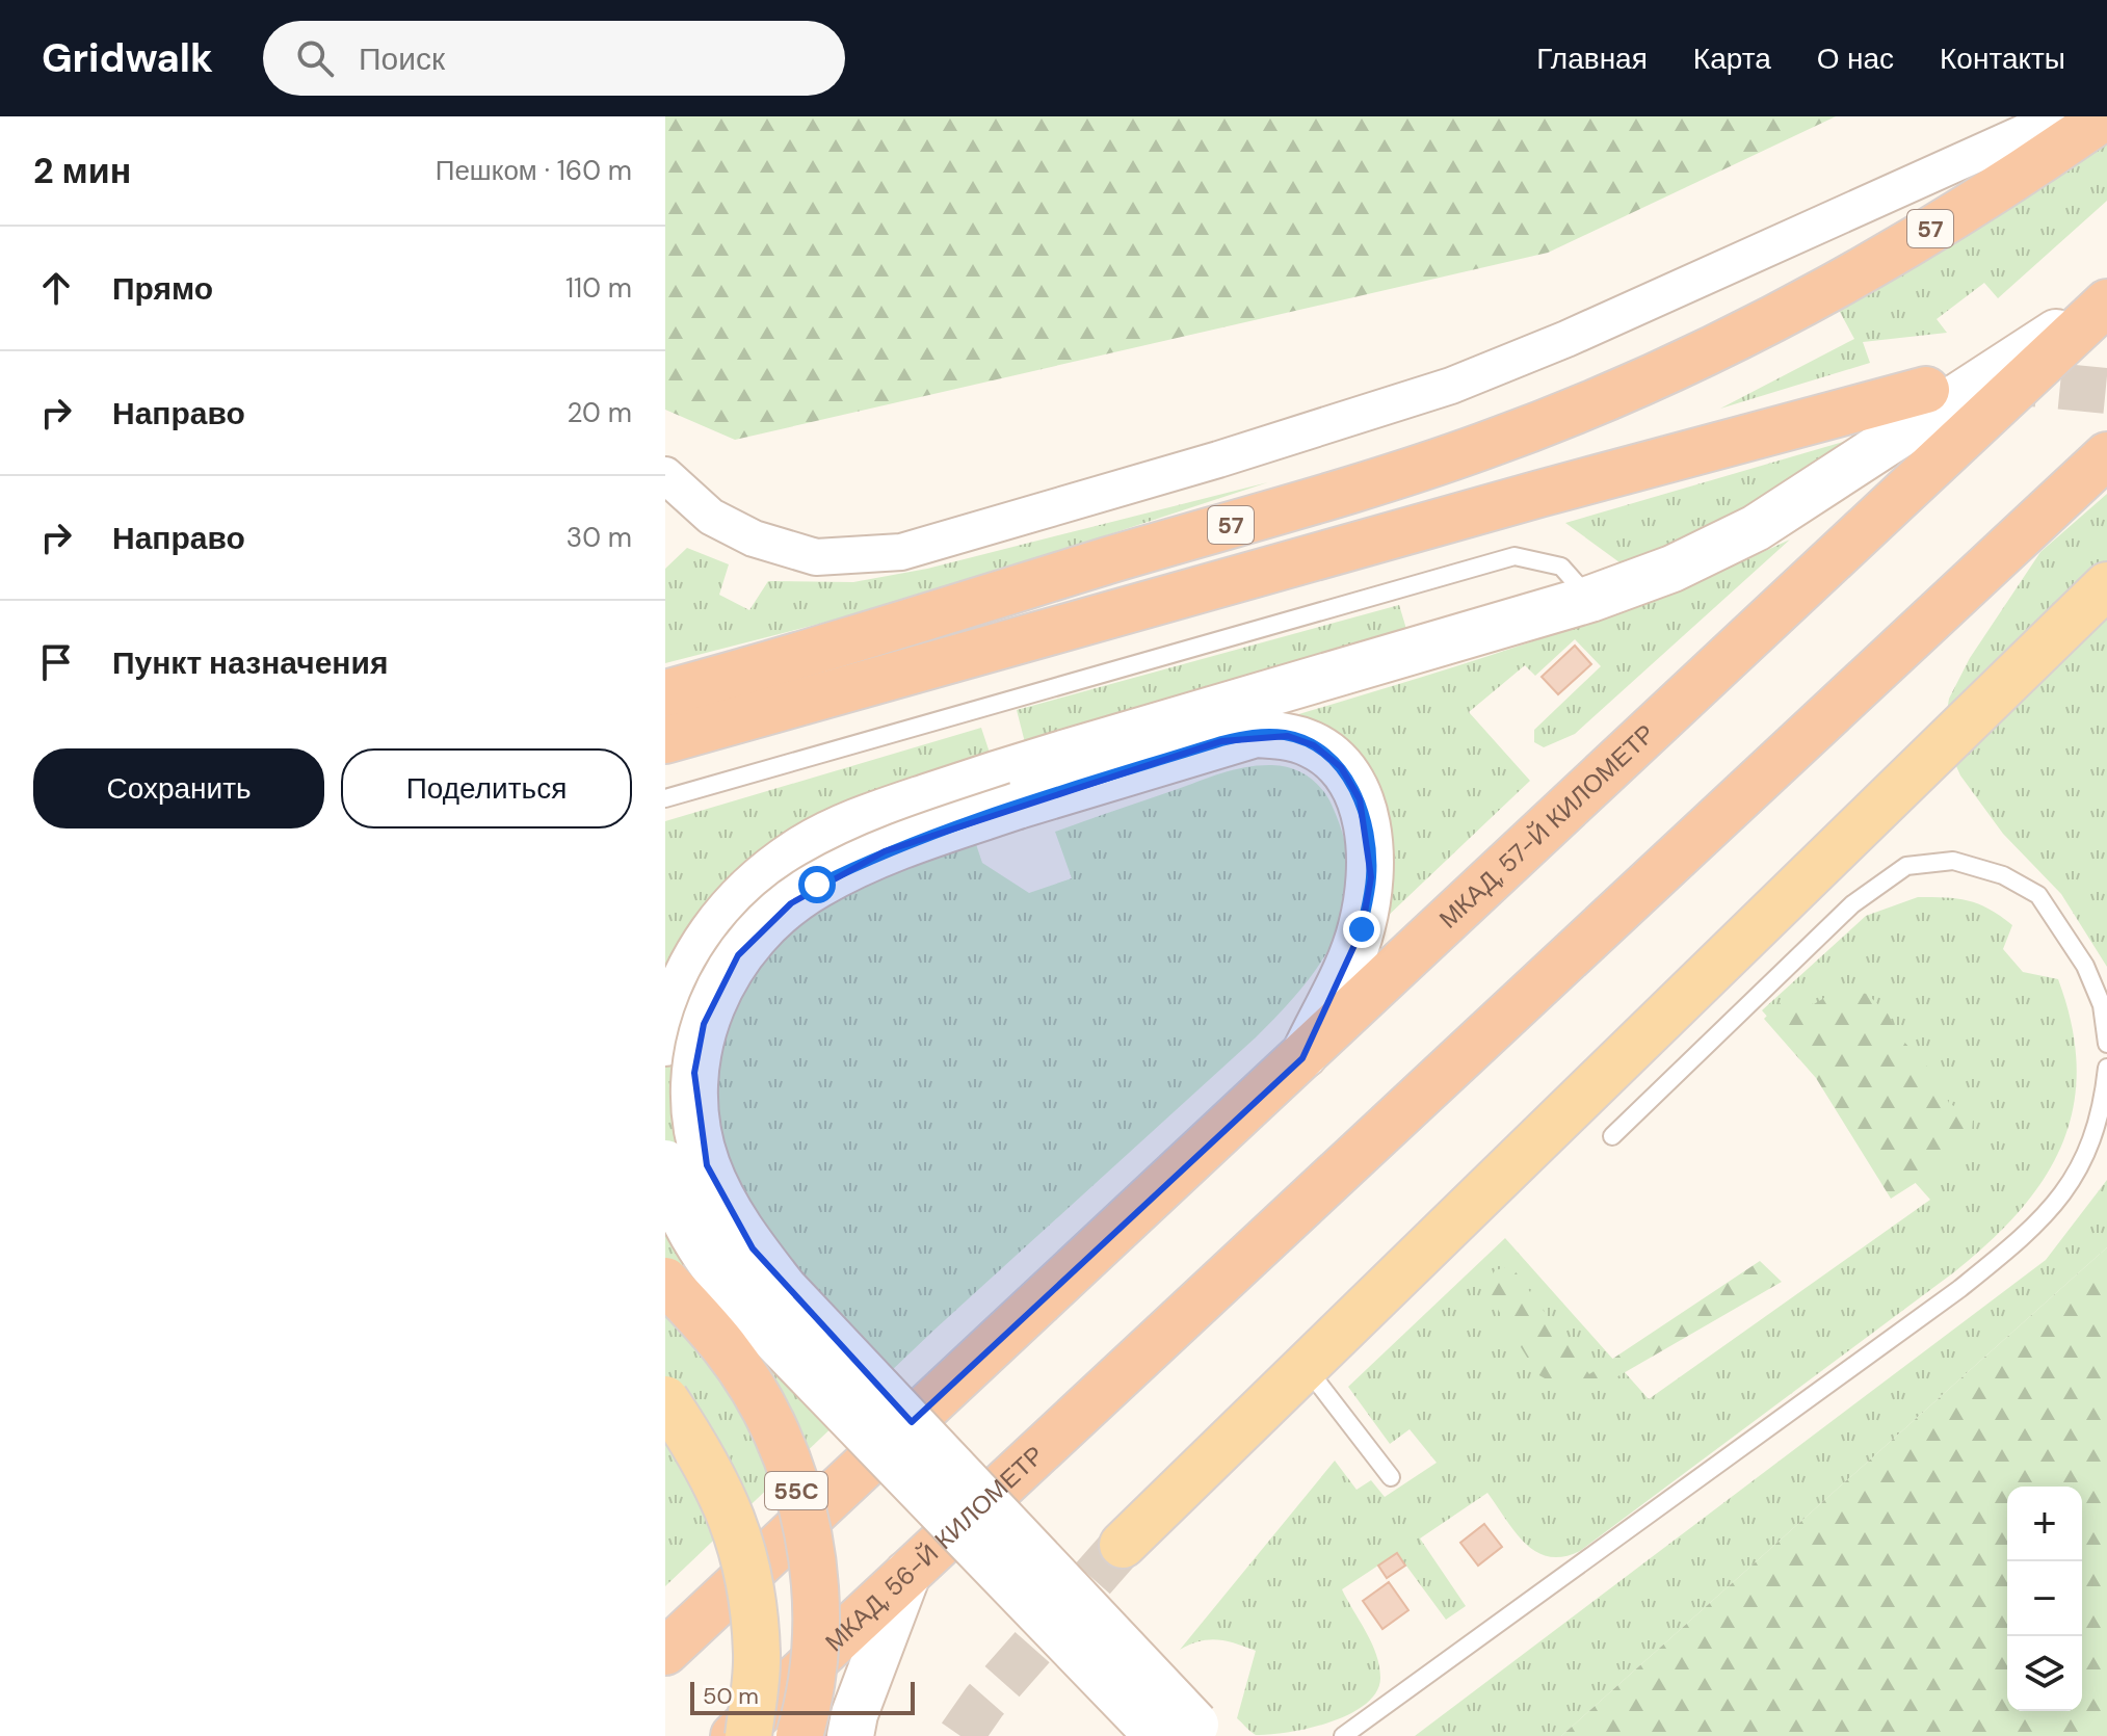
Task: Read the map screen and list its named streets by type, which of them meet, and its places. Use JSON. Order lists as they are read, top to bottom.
{
  "streets": {
    "highway": [
      "57",
      "МКАД, 57-Й КИЛОМЕТР",
      "55C",
      "МКАД, 56-Й КИЛОМЕТР"
    ]
  },
  "scale_bar": "50 m",
  "page": {
    "header": "Gridwalk",
    "search": "Поиск",
    "nav": [
      "Главная",
      "Карта",
      "О нас",
      "Контакты"
    ],
    "heading": ["2 мин", "Пешком · 160 m"],
    "list": [
      ["Прямо", "110 m"],
      ["Направо", "20 m"],
      ["Направо", "30 m"],
      "Пункт назначения"
    ],
    "buttons": ["Сохранить", "Поделиться"],
    "map_buttons": ["+", "−"],
    "scale": "50 m"
  }
}
